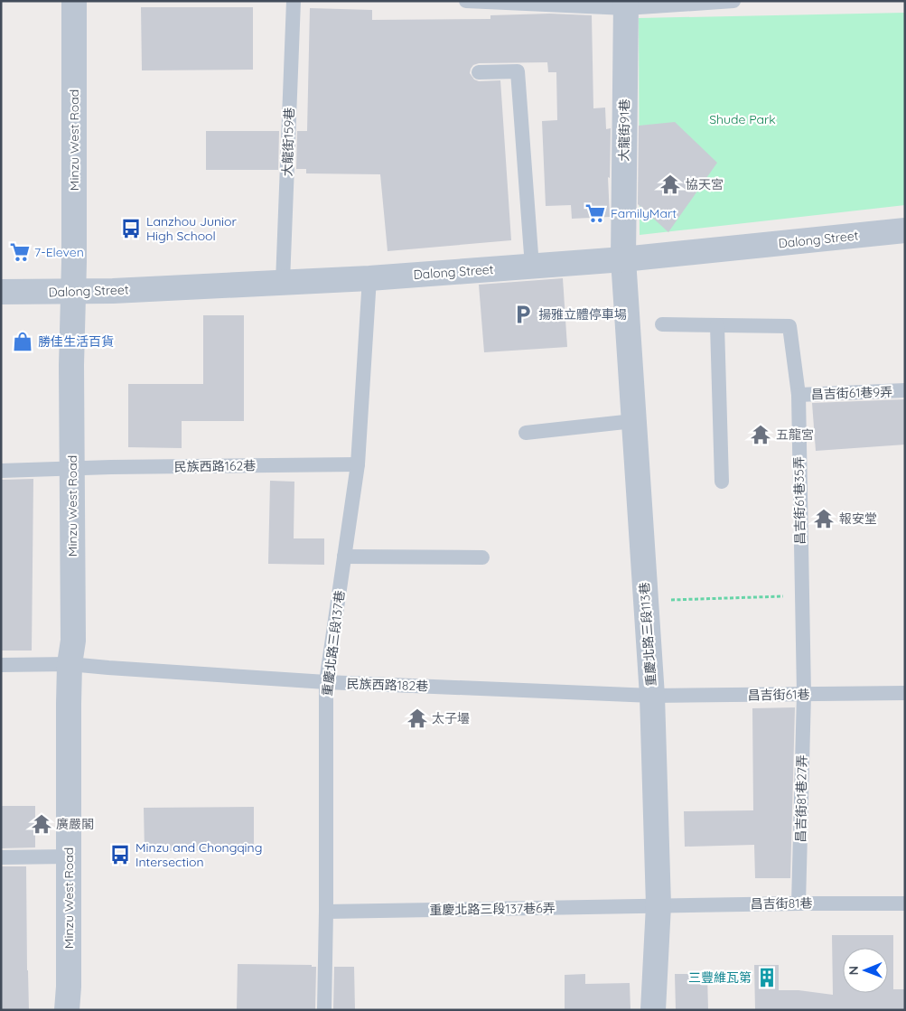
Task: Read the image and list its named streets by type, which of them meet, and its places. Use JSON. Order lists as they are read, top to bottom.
{
  "streets": {
    "street": [
      "大龍街91巷",
      "Minzu West Road",
      "Dalong Street",
      "重慶北路三段113巷"
    ],
    "lane": [
      "大龍街159巷",
      "昌吉街61巷9弄",
      "民族西路162巷",
      "昌吉街61巷35弄",
      "重慶北路三段137巷",
      "民族西路182巷",
      "昌吉街61巷",
      "昌吉街81巷27弄",
      "昌吉街81巷",
      "重慶北路三段137巷6弄"
    ]
  },
  "crossings": [
    ["大龍街91巷", "Dalong Street"],
    ["大龍街91巷", "重慶北路三段113巷"],
    ["Minzu West Road", "Dalong Street"],
    ["Minzu West Road", "民族西路162巷"],
    ["Minzu West Road", "民族西路182巷"],
    ["大龍街159巷", "Dalong Street"],
    ["Dalong Street", "重慶北路三段113巷"],
    ["Dalong Street", "重慶北路三段137巷"],
    ["昌吉街61巷9弄", "昌吉街61巷35弄"],
    ["民族西路162巷", "重慶北路三段137巷"],
    ["昌吉街61巷35弄", "昌吉街61巷"],
    ["昌吉街61巷35弄", "昌吉街81巷27弄"],
    ["重慶北路三段113巷", "民族西路182巷"],
    ["重慶北路三段113巷", "昌吉街61巷"],
    ["重慶北路三段113巷", "昌吉街81巷"],
    ["重慶北路三段113巷", "重慶北路三段137巷6弄"],
    ["重慶北路三段137巷", "民族西路182巷"],
    ["重慶北路三段137巷", "重慶北路三段137巷6弄"],
    ["民族西路182巷", "昌吉街61巷"],
    ["昌吉街61巷", "昌吉街81巷27弄"],
    ["昌吉街81巷27弄", "昌吉街81巷"],
    ["昌吉街81巷", "重慶北路三段137巷6弄"]
  ],
  "parks": ["Shude Park"],
  "places": {
    "temple": [
      "協天宮",
      "五龍宮",
      "報安堂",
      "太子壜",
      "廣嚴閣"
    ],
    "supermarket": ["FamilyMart", "7-Eleven"],
    "bus stop": ["Lanzhou Junior High School", "Minzu and Chongqing Intersection"],
    "parking": ["揚雅立體停車場"],
    "shop": ["勝佳生活百貨"],
    "building": ["三豐維瓦第"]
  },
  "north": "left"
}
